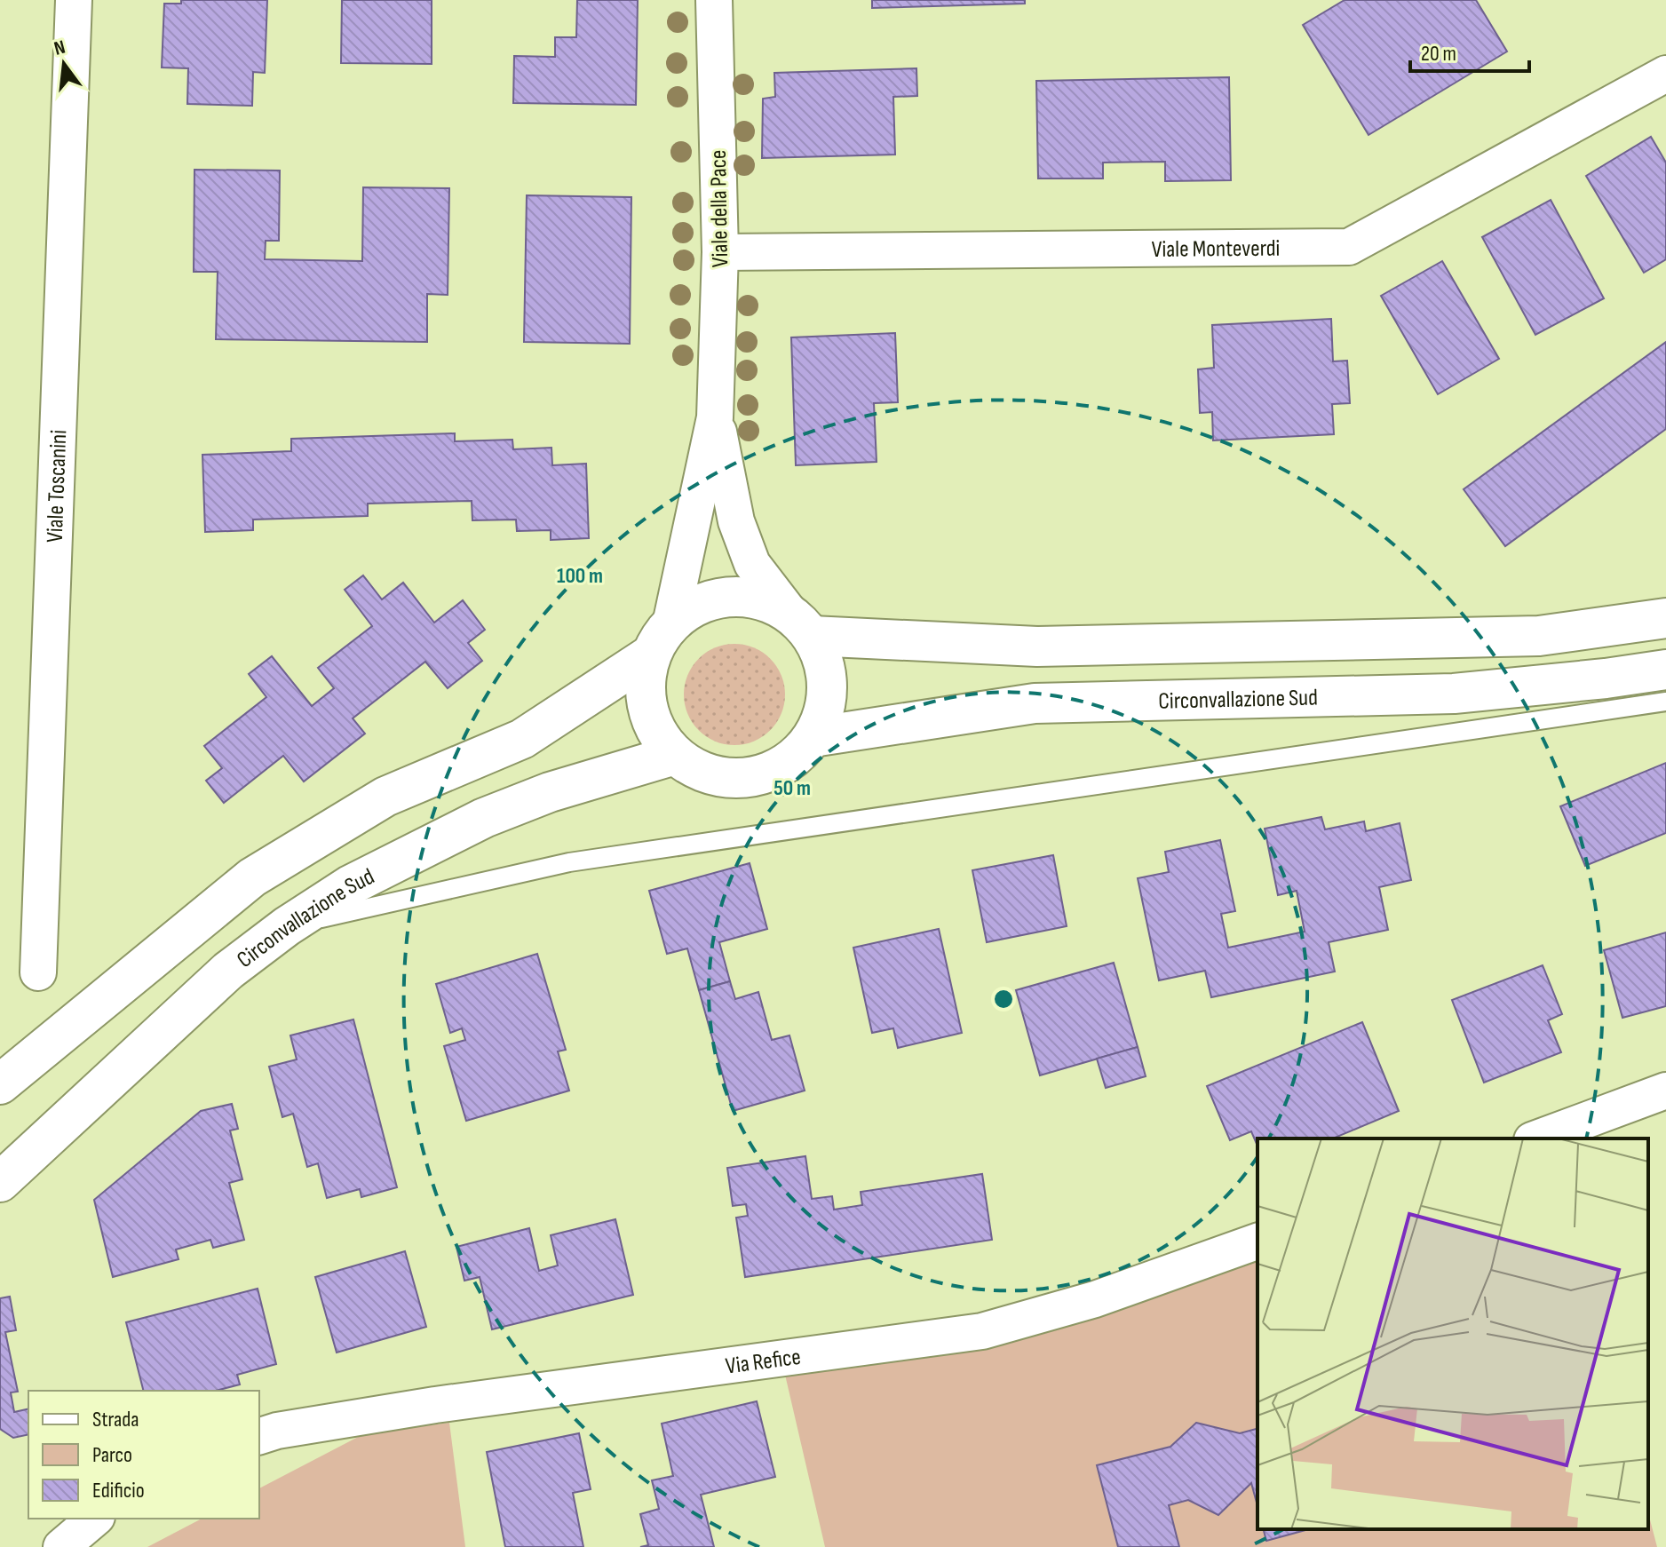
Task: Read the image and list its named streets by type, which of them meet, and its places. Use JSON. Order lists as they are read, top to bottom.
{
  "streets": {
    "main road": ["Circonvallazione Sud"],
    "street": [
      "Viale della Pace",
      "Viale Monteverdi",
      "Viale Toscanini",
      "Via Refice"
    ]
  },
  "crossings": [
    ["Viale della Pace", "Viale Monteverdi"],
    ["Viale della Pace", "Circonvallazione Sud"]
  ],
  "legend": ["Strada", "Parco", "Edificio"],
  "scale_bar": "20 m",
  "north": "top",
  "rings": ["100 m", "50 m"]
}
